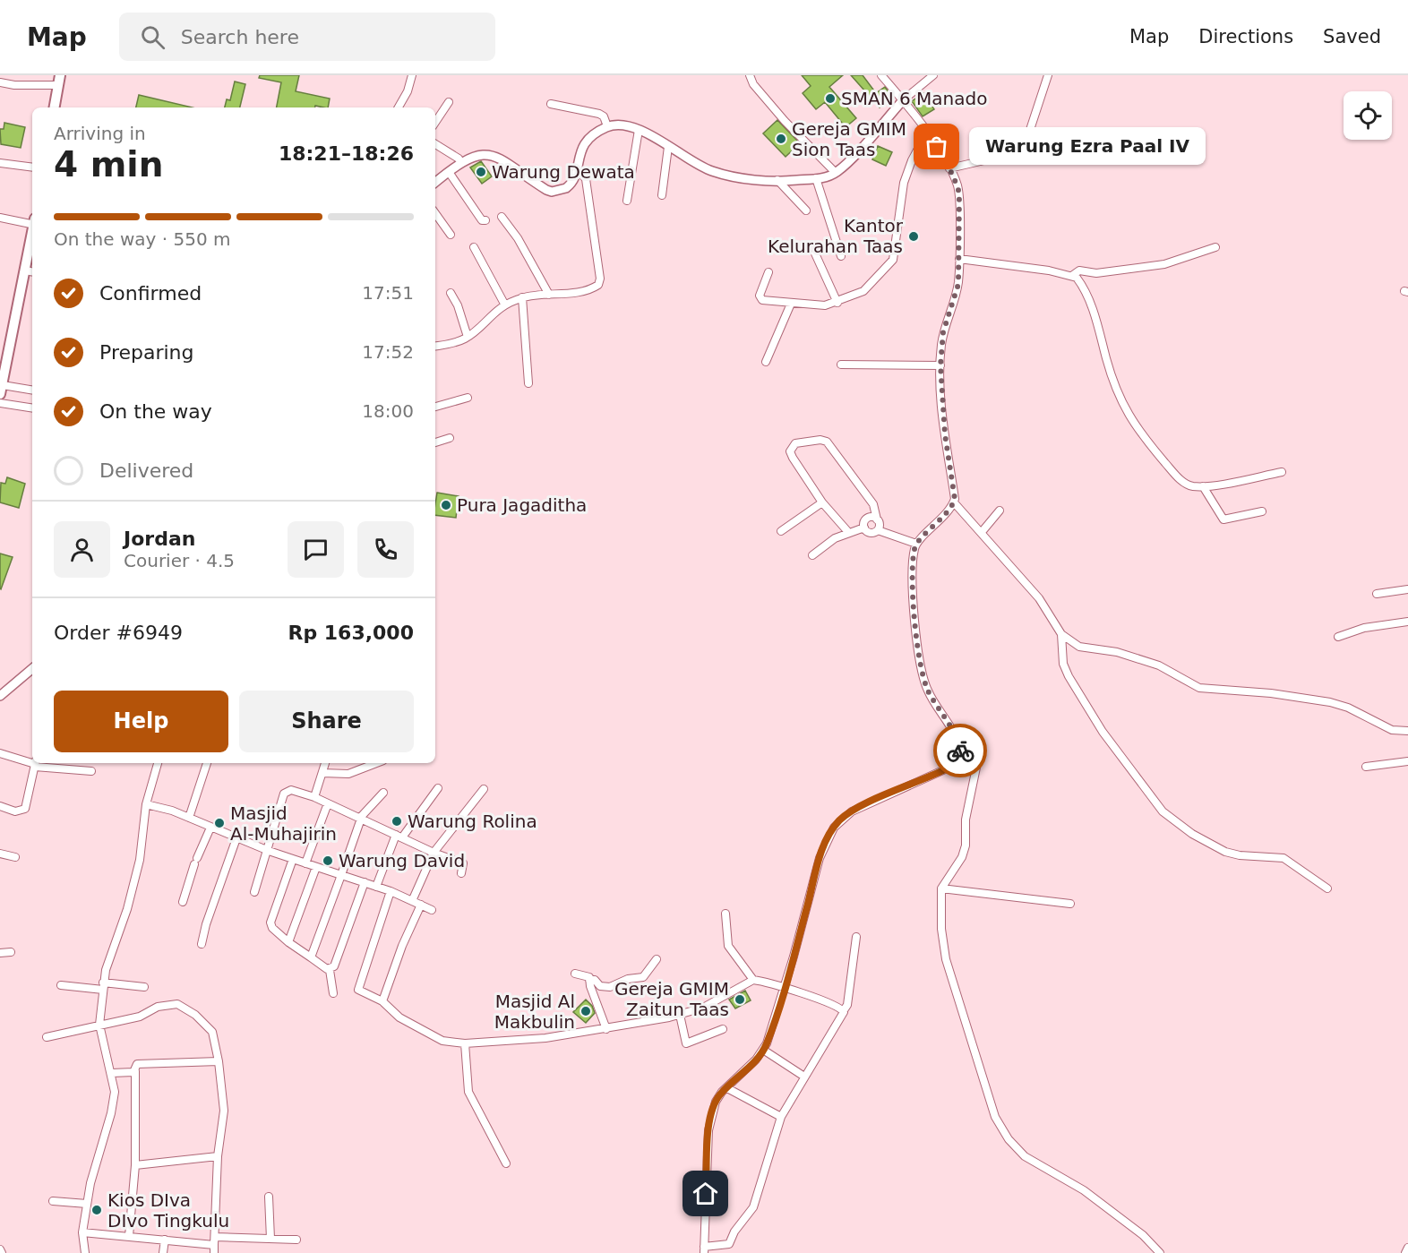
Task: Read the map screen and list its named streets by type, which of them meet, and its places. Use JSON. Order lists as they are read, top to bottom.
{
  "places": [
    "SMAN 6 Manado",
    "Gereja GMIM Sion Taas",
    "Warung Ezra Paal IV",
    "Warung Dewata",
    "Kantor Kelurahan Taas",
    "Pura Jagaditha",
    "Warung Rolina",
    "Masjid Al-Muhajirin",
    "Warung David",
    "Gereja GMIM Zaitun Taas",
    "Masjid Al Makbulin",
    "Kios DIva DIvo Tingkulu"
  ],
  "page": {
    "header": "Map",
    "search": "Search here",
    "nav": ["Map", "Directions", "Saved"],
    "heading": ["4 min", "Arriving in", "18:21–18:26"],
    "panel": [
      "Jordan",
      "Courier · 4.5",
      "Order #6949",
      "Rp 163,000"
    ],
    "bubble": "Warung Ezra Paal IV",
    "bar": "On the way · 550 m",
    "list": [
      ["Confirmed", "17:51"],
      ["Preparing", "17:52"],
      ["On the way", "18:00"],
      "Delivered"
    ],
    "buttons": ["Help", "Share"]
  }
}
